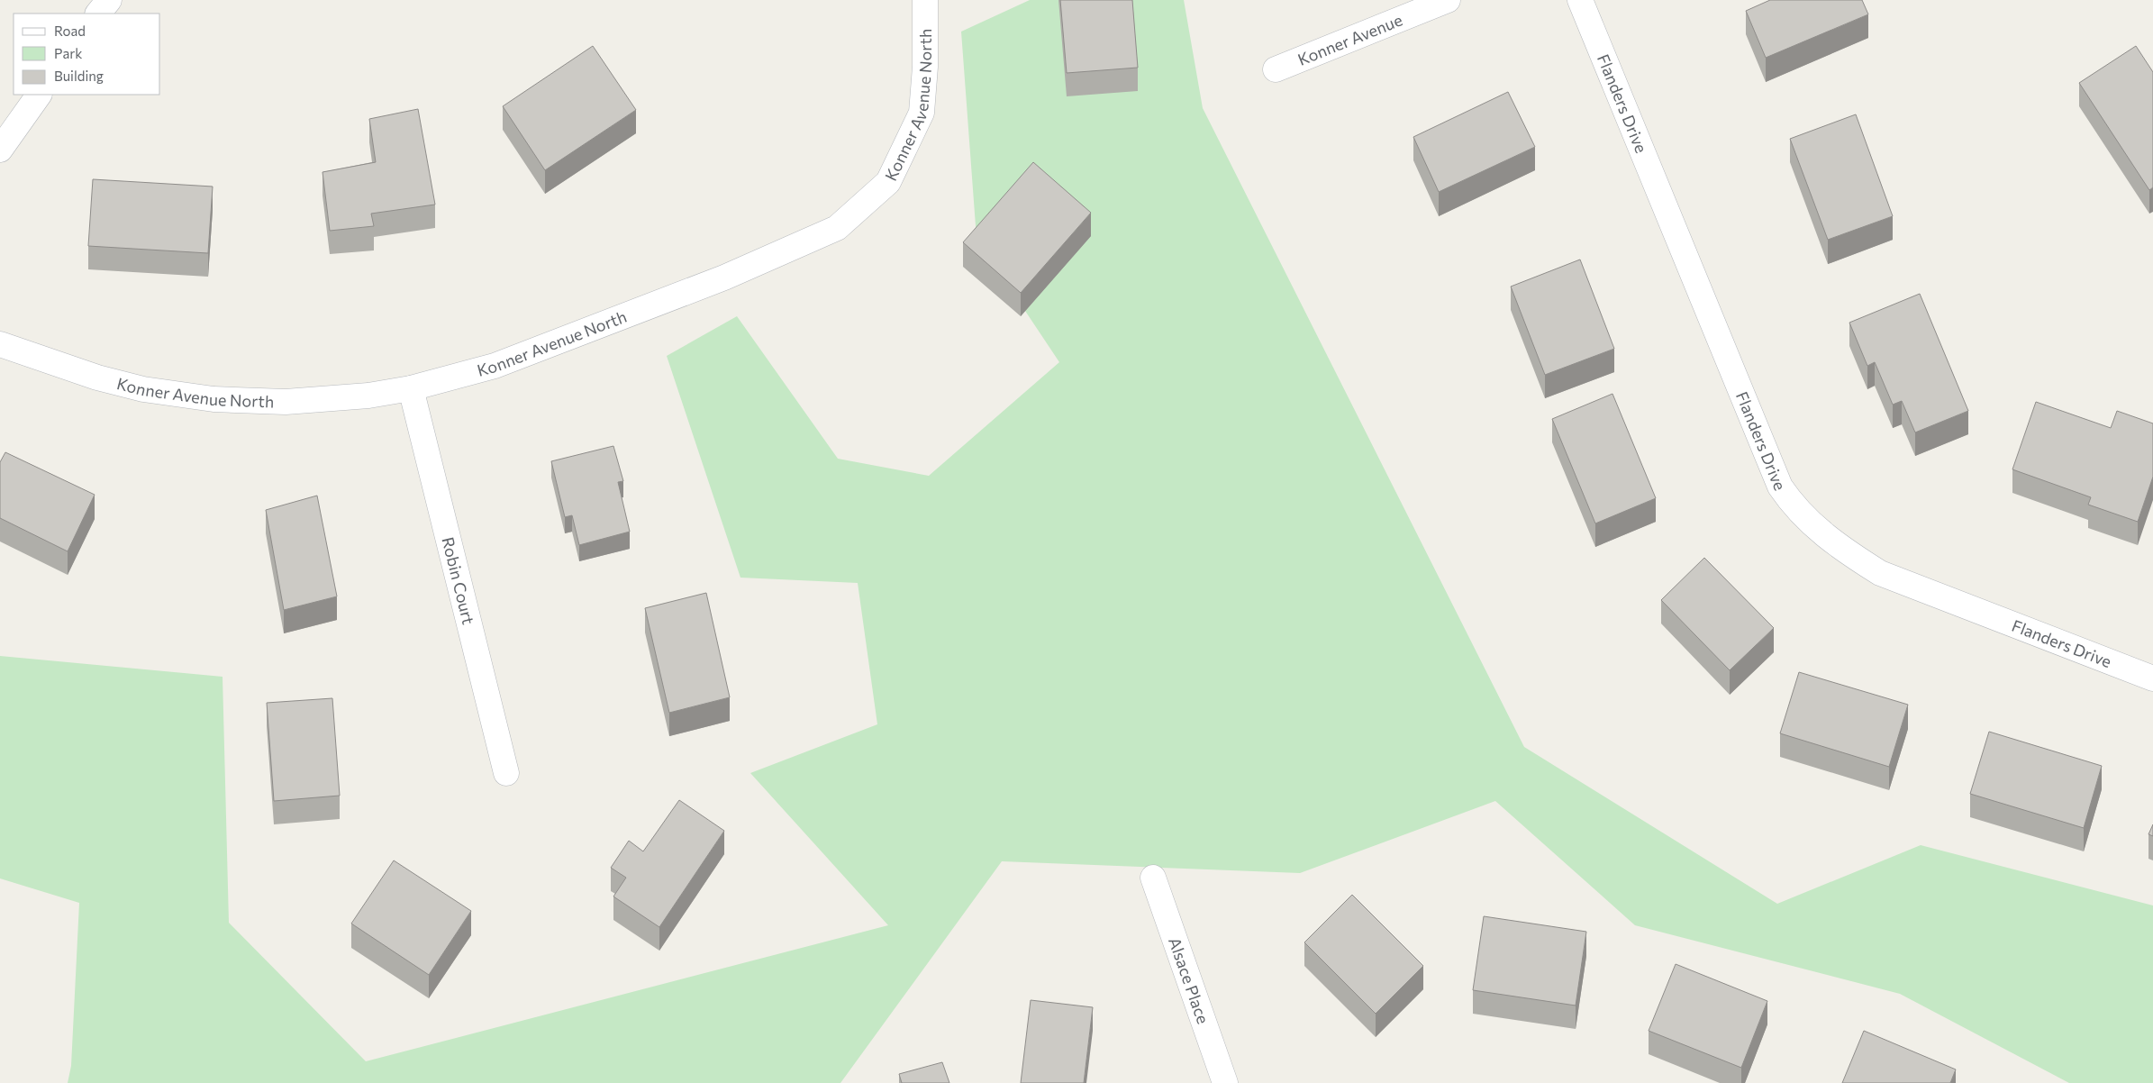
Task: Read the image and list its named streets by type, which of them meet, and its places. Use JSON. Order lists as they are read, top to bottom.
{
  "streets": {
    "street": [
      "Konner Avenue",
      "Konner Avenue North",
      "Flanders Drive",
      "Robin Court",
      "Alsace Place"
    ]
  },
  "crossings": [
    ["Konner Avenue North", "Robin Court"]
  ],
  "legend": ["Road", "Park", "Building"]
}
